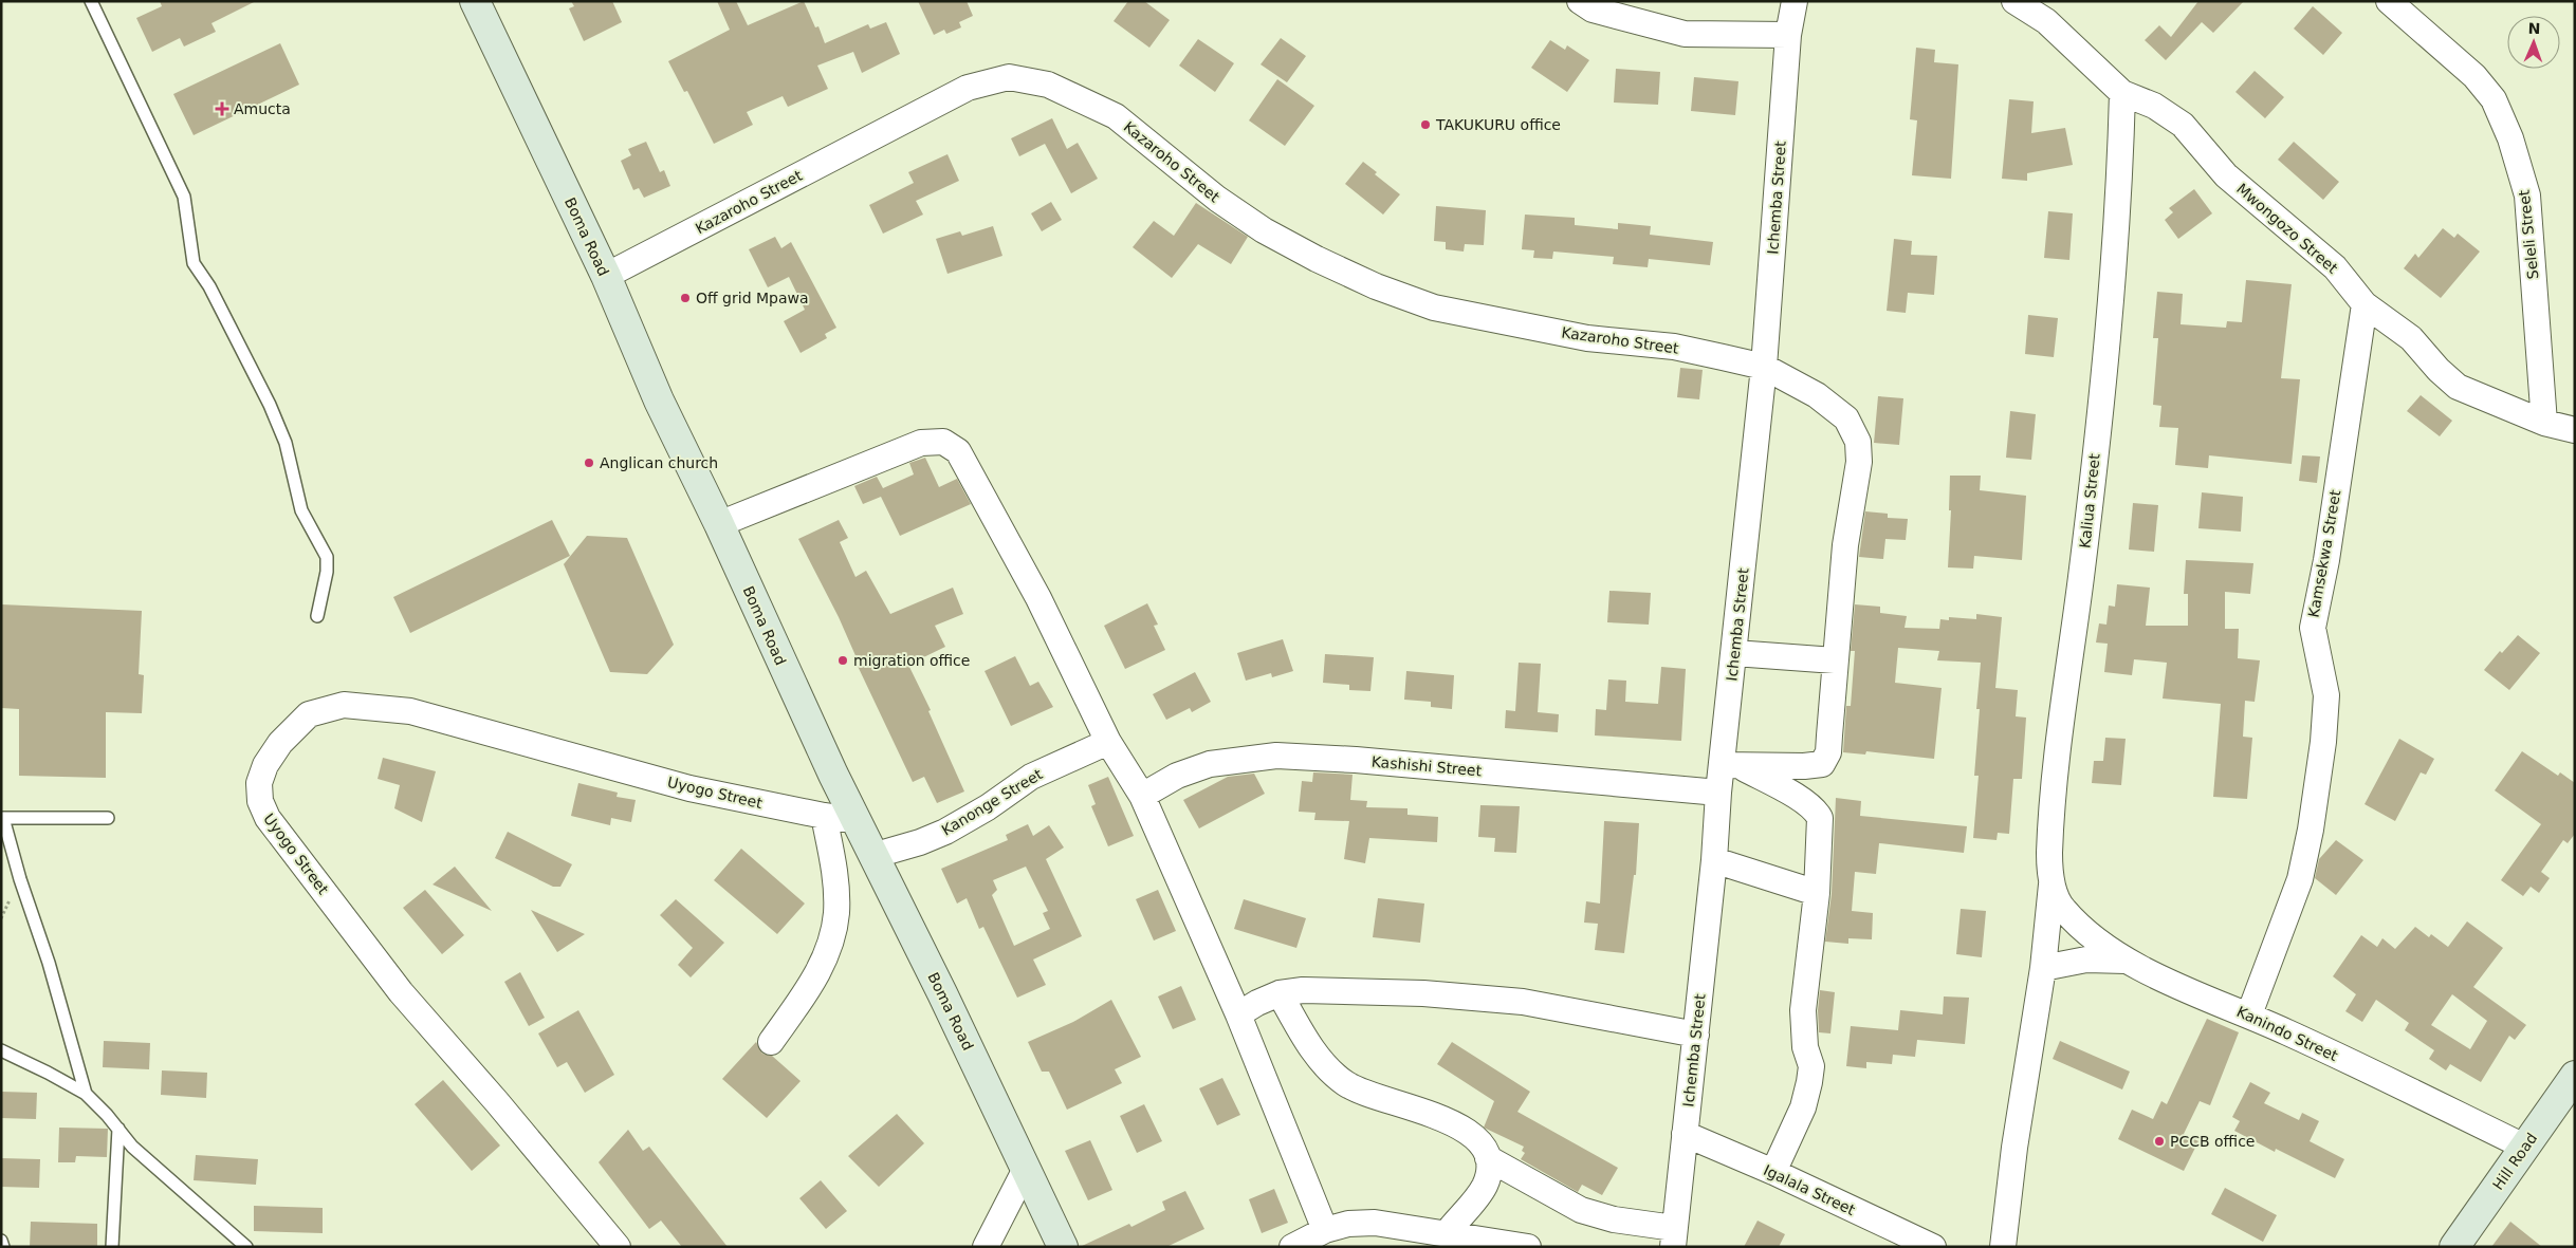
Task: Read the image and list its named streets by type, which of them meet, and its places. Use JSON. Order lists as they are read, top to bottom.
{
  "streets": {
    "main road": ["Boma Road", "Hill Road"],
    "street": [
      "Kazaroho Street",
      "Ichemba Street",
      "Mwongozo Street",
      "Seleli Street",
      "Kaliua Street",
      "Kamsekwa Street",
      "Kashishi Street",
      "Uyogo Street",
      "Kanonge Street",
      "Kanindo Street",
      "Igalala Street"
    ]
  },
  "crossings": [
    ["Kazaroho Street", "Ichemba Street"],
    ["Kazaroho Street", "Boma Road"],
    ["Ichemba Street", "Kashishi Street"],
    ["Ichemba Street", "Igalala Street"],
    ["Mwongozo Street", "Seleli Street"],
    ["Mwongozo Street", "Kaliua Street"],
    ["Mwongozo Street", "Kamsekwa Street"],
    ["Boma Road", "Uyogo Street"],
    ["Boma Road", "Kanonge Street"],
    ["Kaliua Street", "Kanindo Street"],
    ["Kamsekwa Street", "Kanindo Street"],
    ["Kanindo Street", "Hill Road"]
  ],
  "places": {
    "health": ["Amucta"],
    "other": [
      "TAKUKURU office",
      "Off grid Mpawa",
      "Anglican church",
      "migration office",
      "PCCB office"
    ]
  },
  "north": "top"
}
